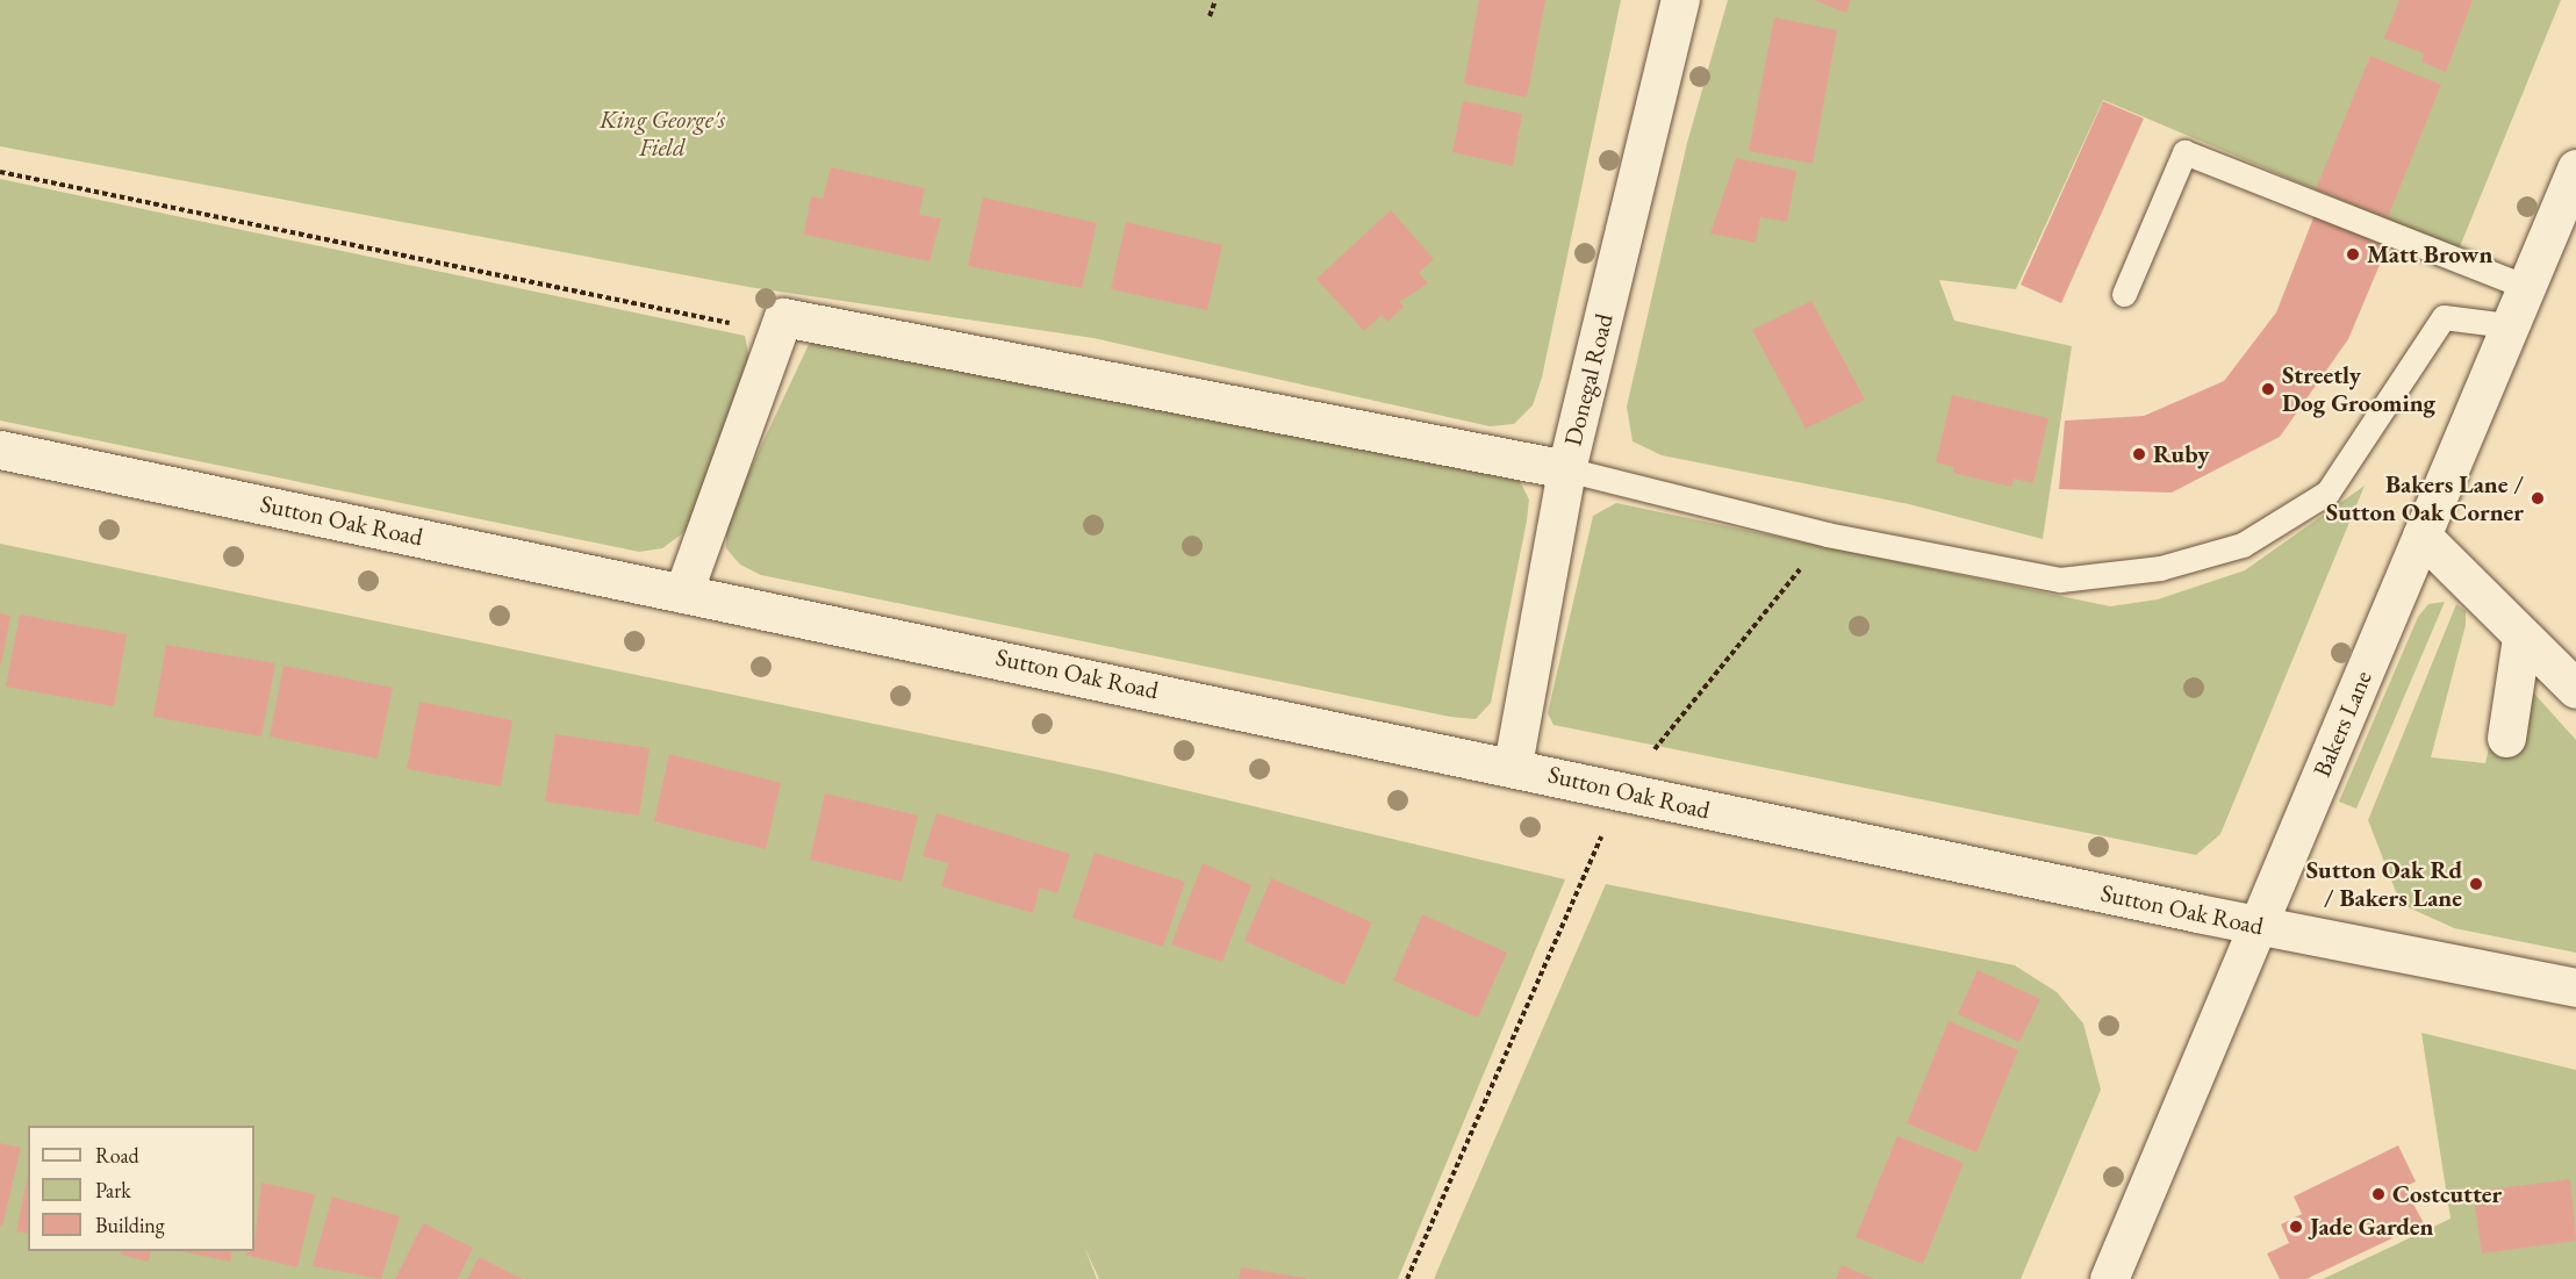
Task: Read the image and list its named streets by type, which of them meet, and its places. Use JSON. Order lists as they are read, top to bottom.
{
  "streets": {
    "street": ["Donegal Road", "Sutton Oak Road", "Bakers Lane"]
  },
  "crossings": [
    ["Donegal Road", "Sutton Oak Road"],
    ["Sutton Oak Road", "Bakers Lane"]
  ],
  "parks": ["King George's Field"],
  "places": [
    "Matt Brown",
    "Streetly Dog Grooming",
    "Ruby",
    "Bakers Lane / Sutton Oak Corner",
    "Sutton Oak Rd / Bakers Lane",
    "Costcutter",
    "Jade Garden"
  ],
  "legend": ["Road", "Park", "Building"]
}
